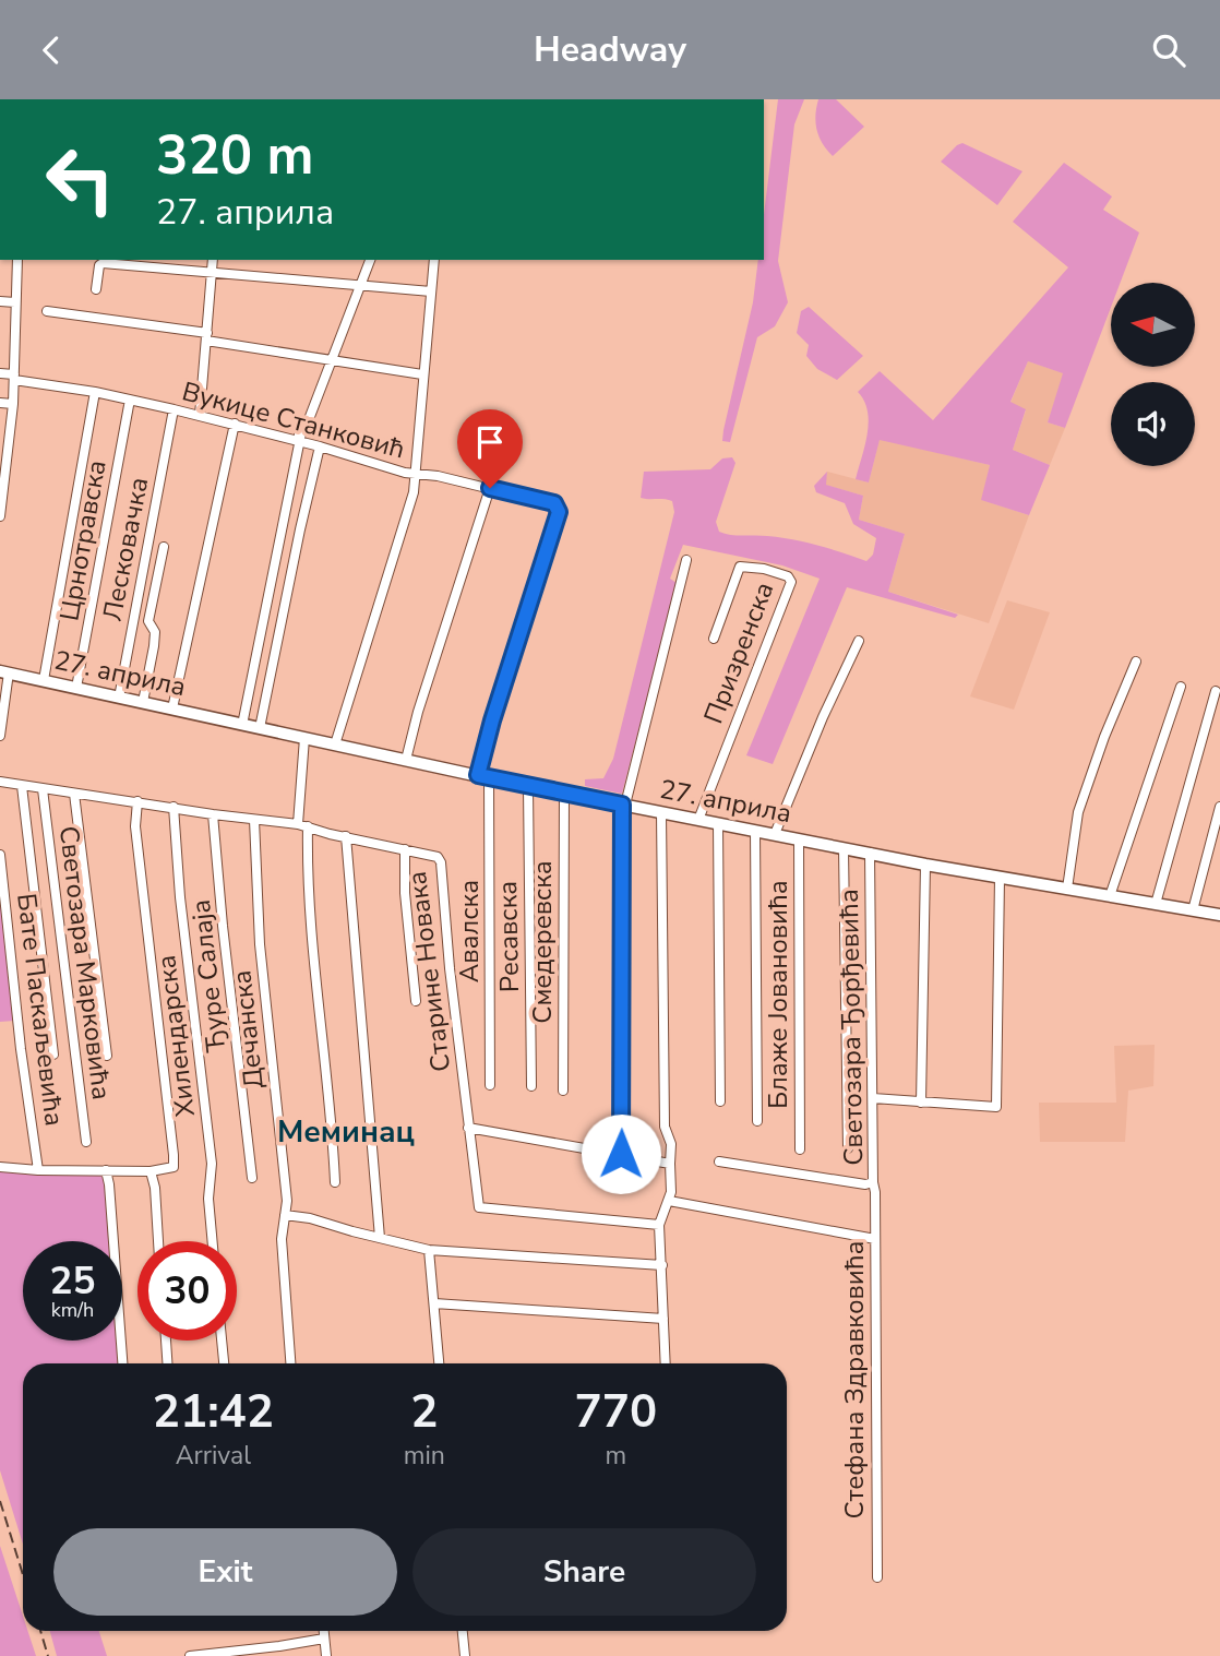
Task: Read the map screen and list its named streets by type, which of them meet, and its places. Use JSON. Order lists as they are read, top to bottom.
{
  "streets": {
    "main road": ["27. априла"],
    "street": [
      "Вукице Станковић",
      "Црнотравска",
      "Лесковачка",
      "Призренска",
      "Авалска",
      "Ресавска",
      "Смедеревска",
      "Светозара Марковића",
      "Старине Новака",
      "Ђуре Салаја",
      "Блаже Јовановића",
      "Бате Паскаљевића",
      "Светозара Ђорђевића",
      "Дечанска",
      "Хилендарска",
      "Стефана Здравковића"
    ]
  },
  "crossings": [
    ["Вукице Станковић", "Црнотравска"],
    ["Вукице Станковић", "Лесковачка"],
    ["Вукице Станковић", "Авалска"],
    ["Црнотравска", "27. априла"],
    ["Лесковачка", "27. априла"],
    ["Призренска", "27. априла"],
    ["27. априла", "Авалска"],
    ["27. априла", "Ресавска"],
    ["27. априла", "Смедеревска"],
    ["27. априла", "Блаже Јовановића"],
    ["27. априла", "Светозара Ђорђевића"],
    ["Светозара Марковића", "Старине Новака"],
    ["Старине Новака", "Ђуре Салаја"],
    ["Старине Новака", "Дечанска"],
    ["Старине Новака", "Хилендарска"],
    ["Светозара Ђорђевића", "Стефана Здравковића"]
  ],
  "districts": ["Меминац"],
  "north": "left",
  "page": {
    "header": "Headway",
    "turn": ["320 m", "27. априла"],
    "speed": "25 km/h",
    "limit": "30",
    "eta": [
      "21:42",
      "Arrival",
      "2",
      "min",
      "770",
      "m"
    ],
    "buttons": ["Exit", "Share"]
  }
}
